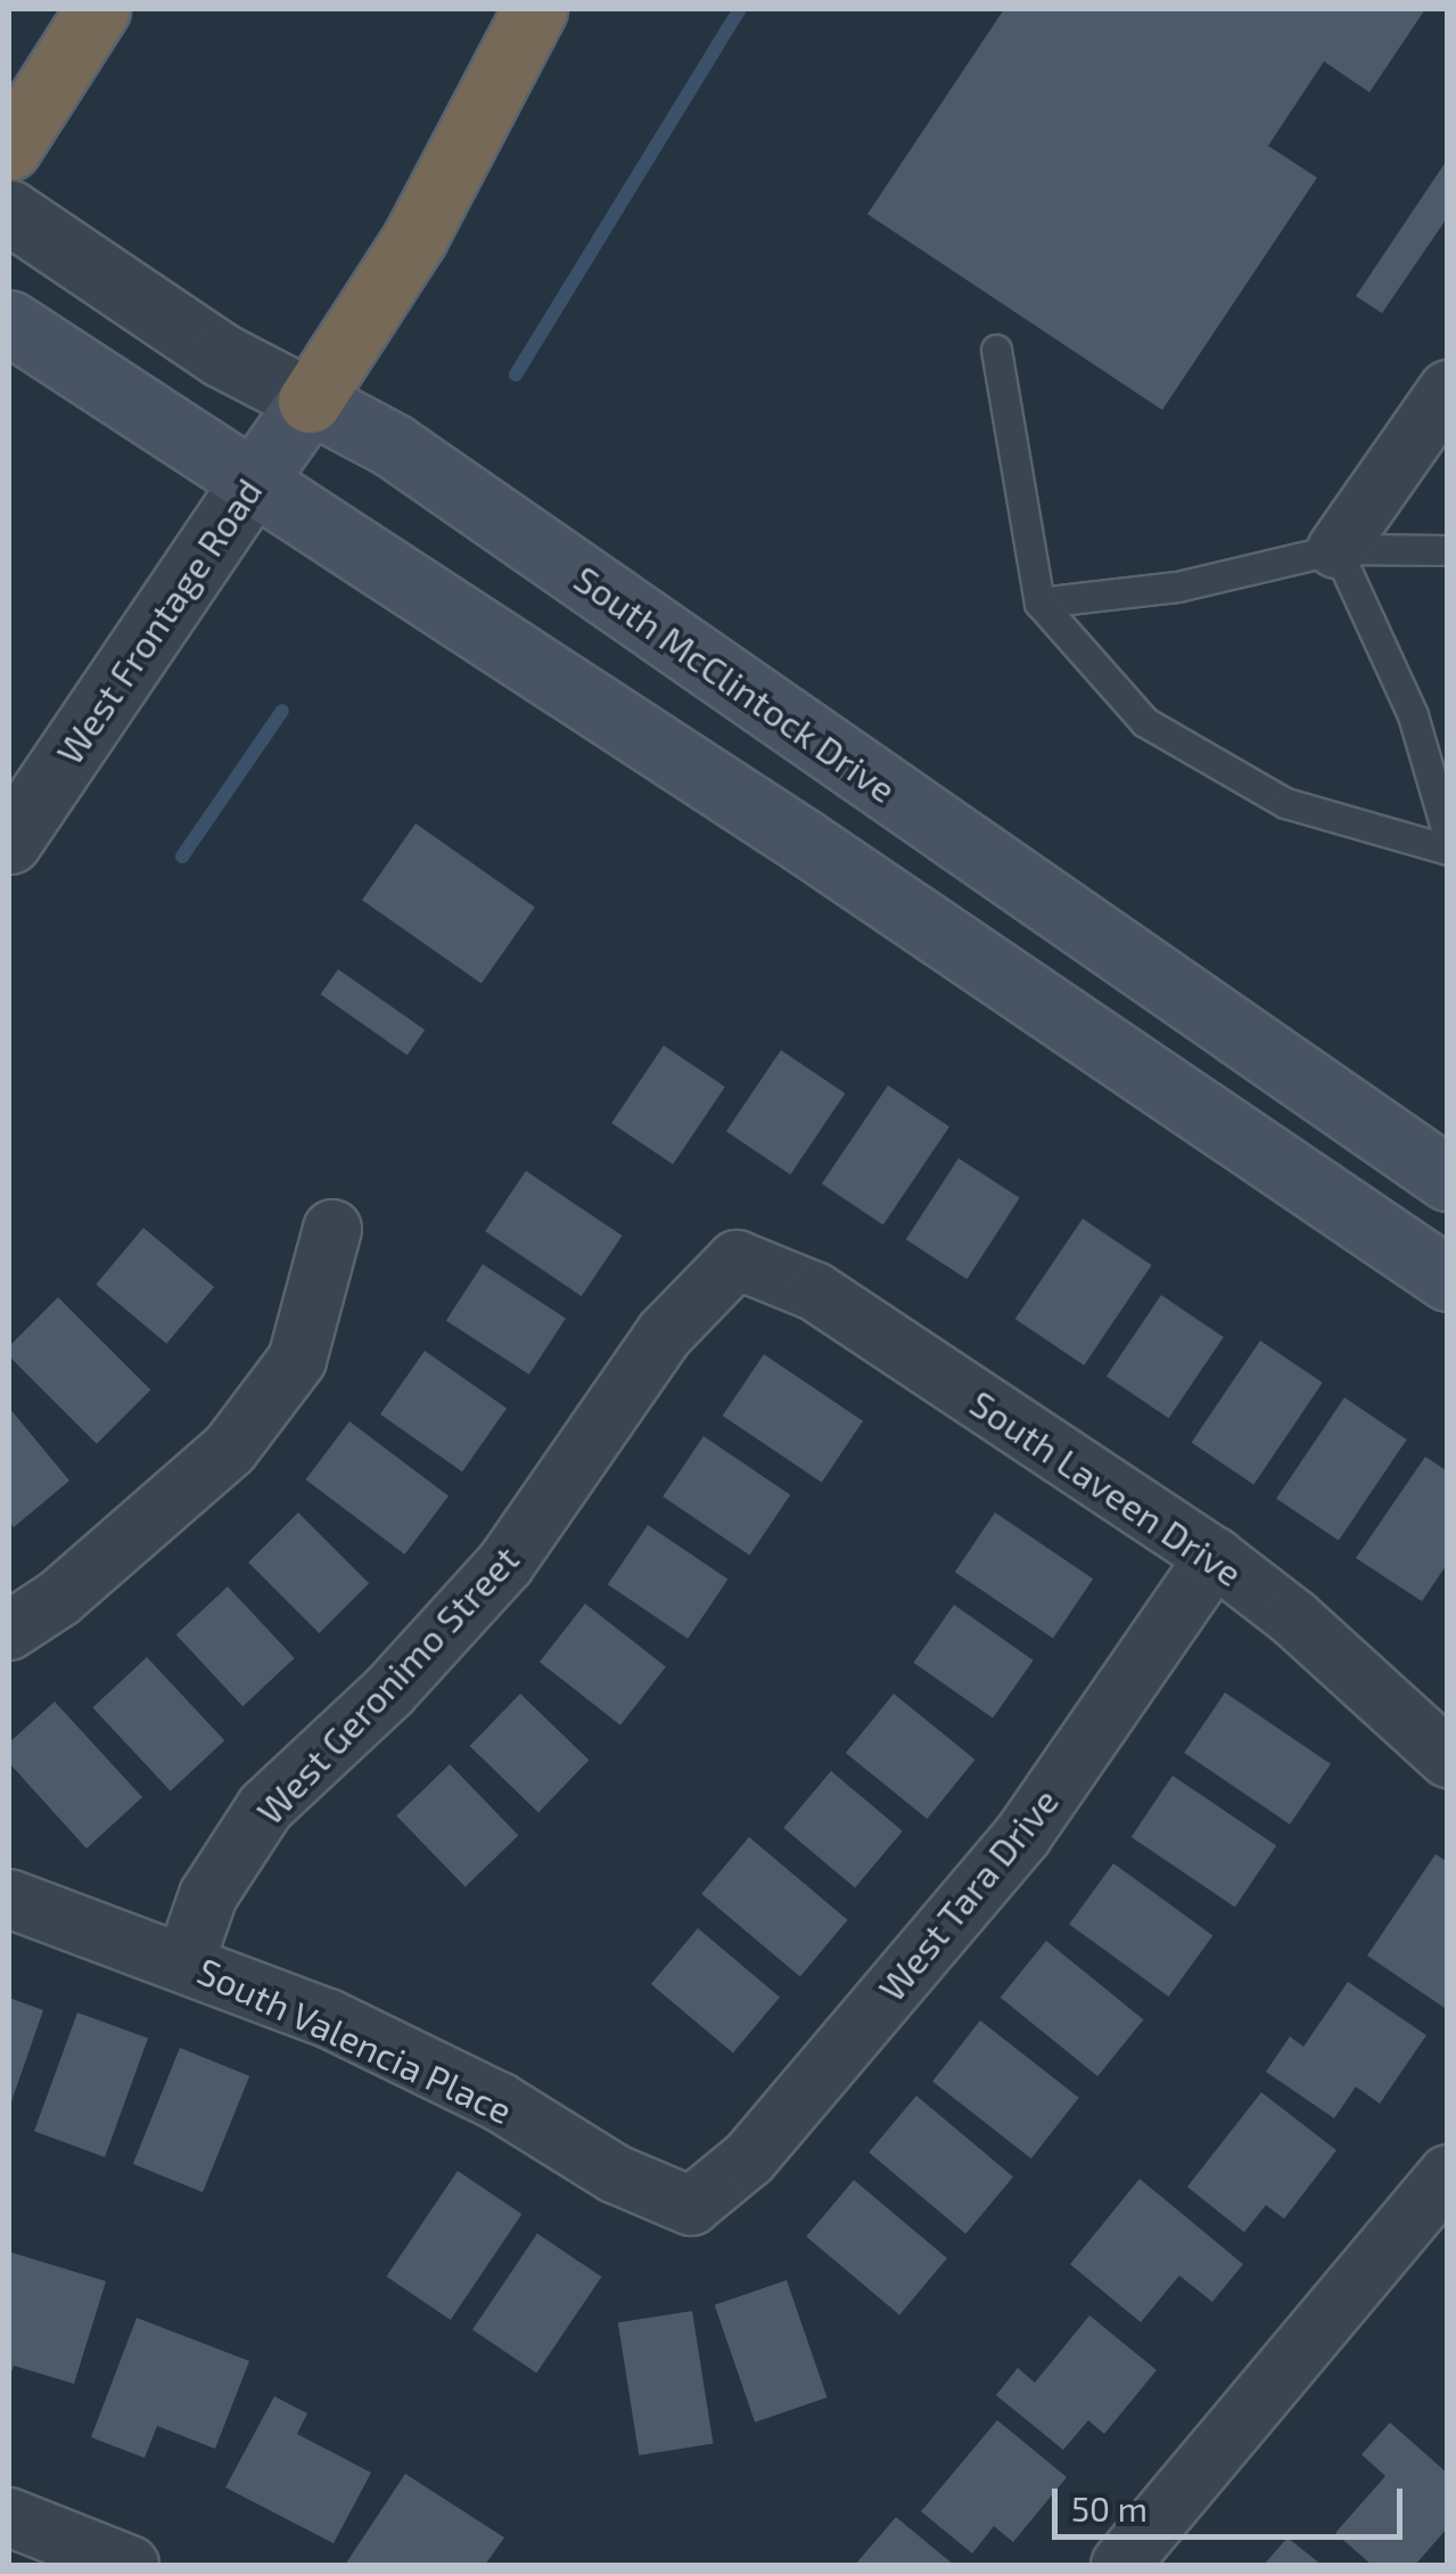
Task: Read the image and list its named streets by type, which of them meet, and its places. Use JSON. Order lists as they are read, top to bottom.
{
  "streets": {
    "main road": ["West Frontage Road", "South McClintock Drive"],
    "street": [
      "South Laveen Drive",
      "West Geronimo Street",
      "West Tara Drive",
      "South Valencia Place"
    ]
  },
  "crossings": [
    ["West Frontage Road", "South McClintock Drive"],
    ["South Laveen Drive", "West Geronimo Street"],
    ["South Laveen Drive", "West Tara Drive"],
    ["West Geronimo Street", "South Valencia Place"],
    ["West Tara Drive", "South Valencia Place"]
  ],
  "scale_bar": "50 m"
}
